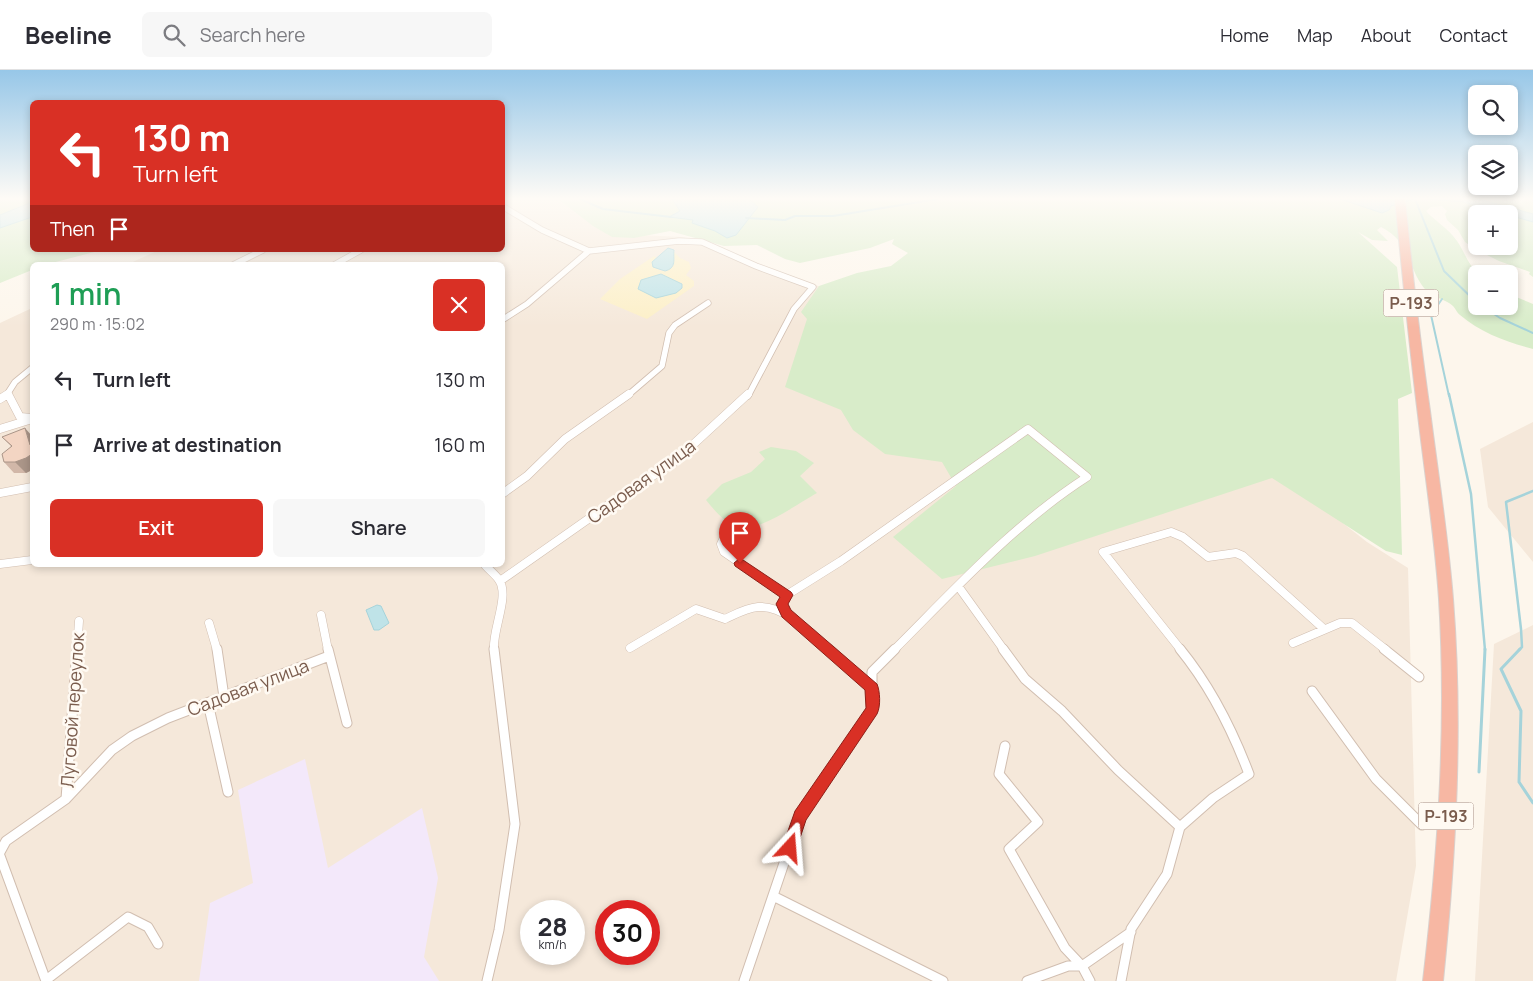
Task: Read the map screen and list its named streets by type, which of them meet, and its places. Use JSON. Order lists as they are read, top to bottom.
{
  "streets": {
    "highway": ["Р-193"],
    "street": ["Садовая улица", "Луговой переулок"]
  },
  "crossings": [
    ["Садовая улица", "Луговой переулок"]
  ],
  "page": {
    "header": "Beeline",
    "search": "Search here",
    "nav": [
      "Home",
      "Map",
      "About",
      "Contact"
    ],
    "map_buttons": ["+", "−"],
    "turn": ["130 m", "Turn left"],
    "then": "Then",
    "heading": ["1 min", "290 m · 15:02"],
    "list": [
      {
        "name": "Turn left",
        "value": "130 m"
      },
      {
        "name": "Arrive at destination",
        "value": "160 m"
      }
    ],
    "buttons": ["Exit", "Share"],
    "speed": "28 km/h",
    "limit": "30"
  }
}
